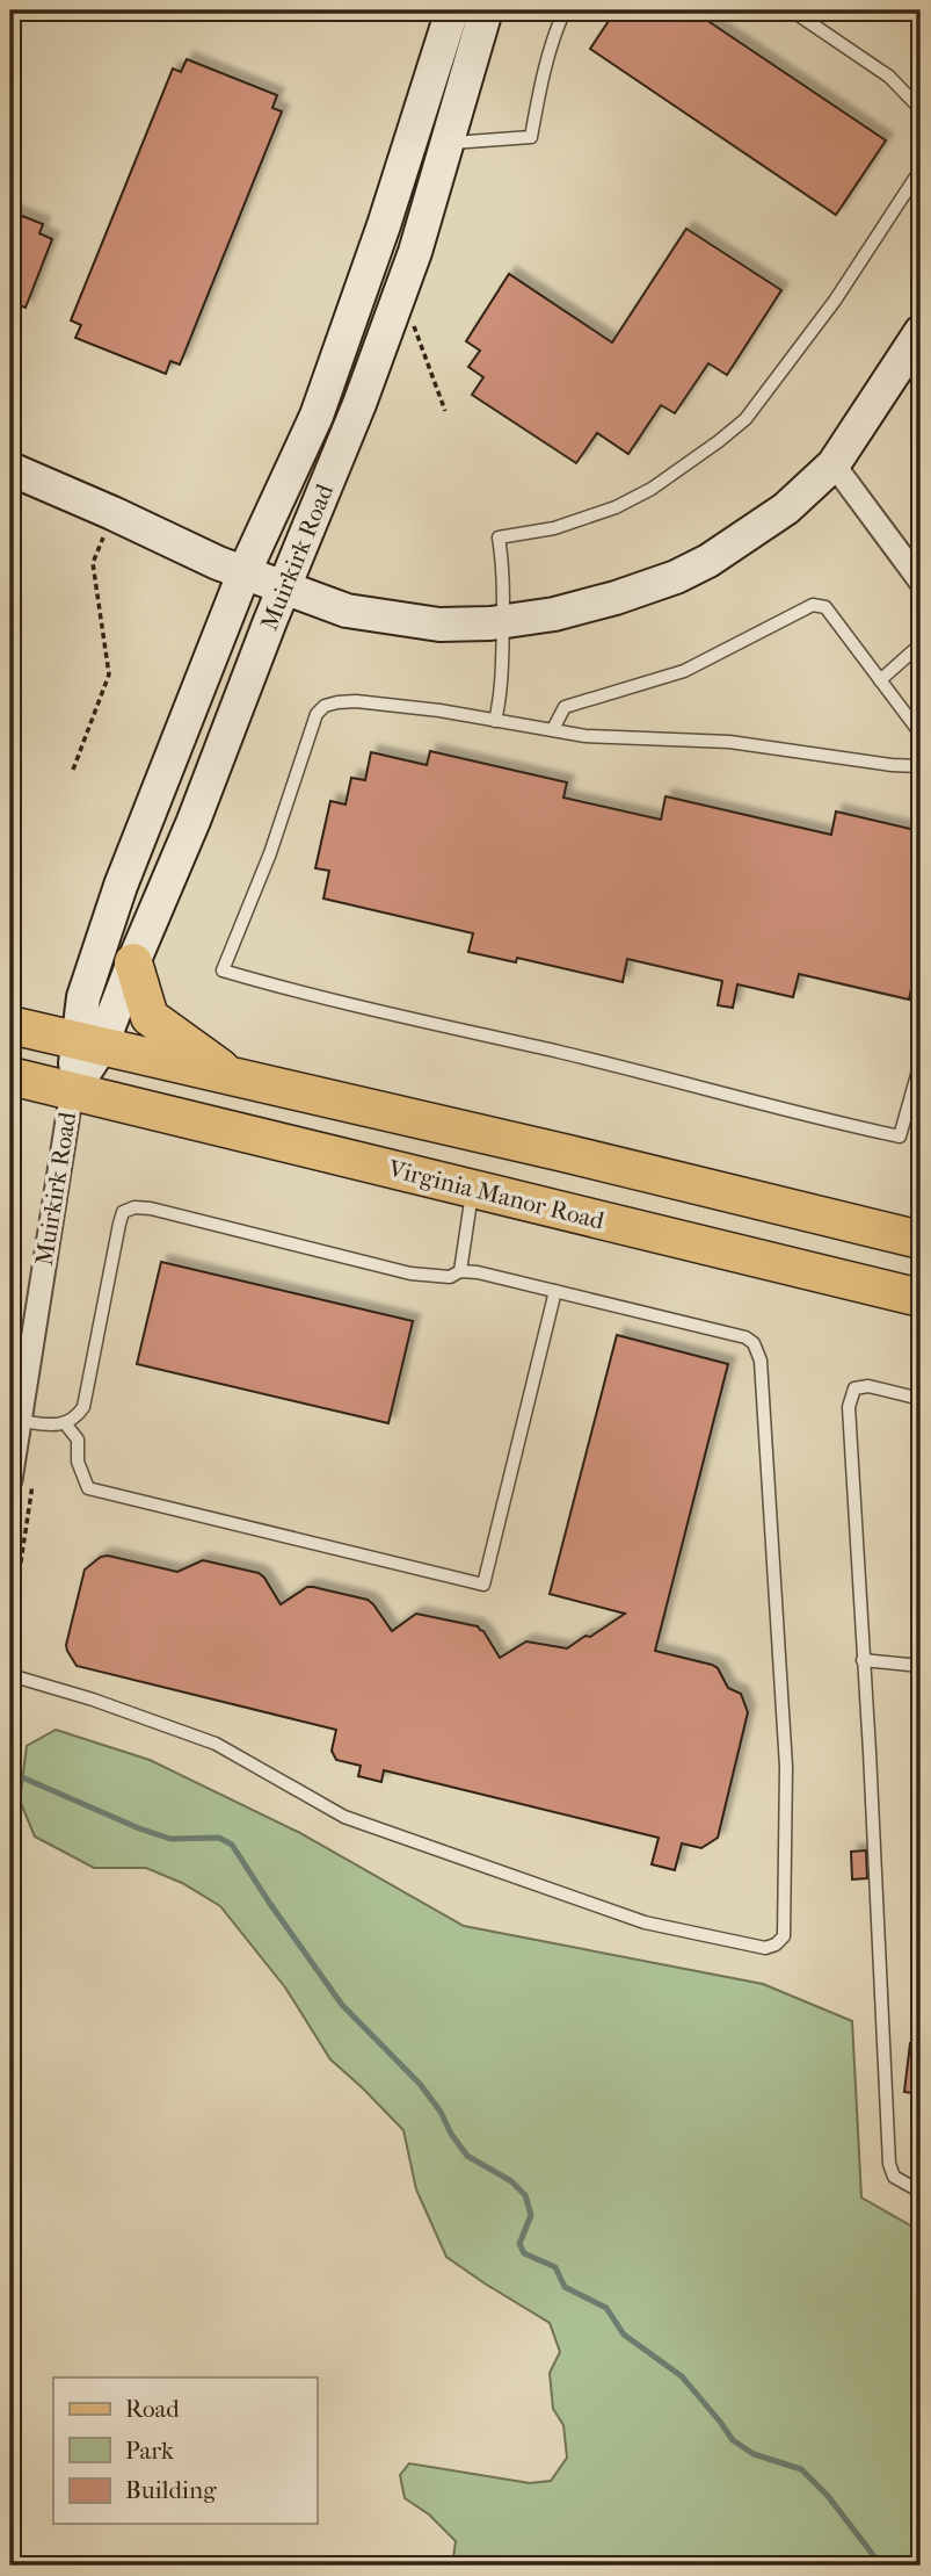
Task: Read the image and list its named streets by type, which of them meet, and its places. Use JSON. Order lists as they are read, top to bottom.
{
  "streets": {
    "main road": ["Muirkirk Road", "Virginia Manor Road"]
  },
  "crossings": [
    ["Muirkirk Road", "Virginia Manor Road"]
  ],
  "legend": ["Road", "Park", "Building"]
}
